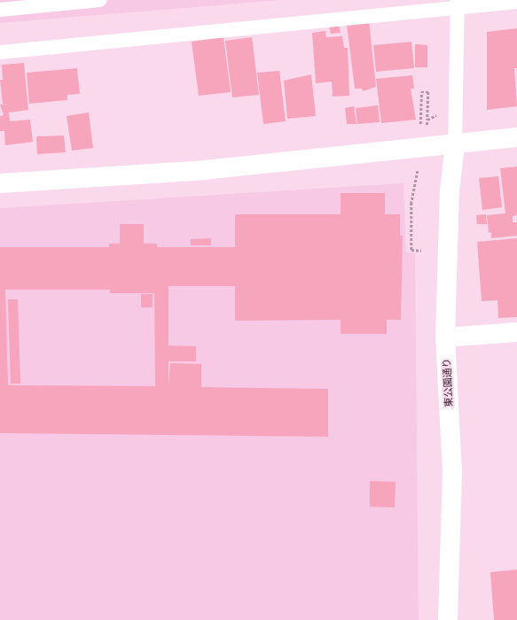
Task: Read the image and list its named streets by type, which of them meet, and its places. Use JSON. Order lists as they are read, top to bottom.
{
  "streets": {
    "street": ["東公園通り"]
  }
}
